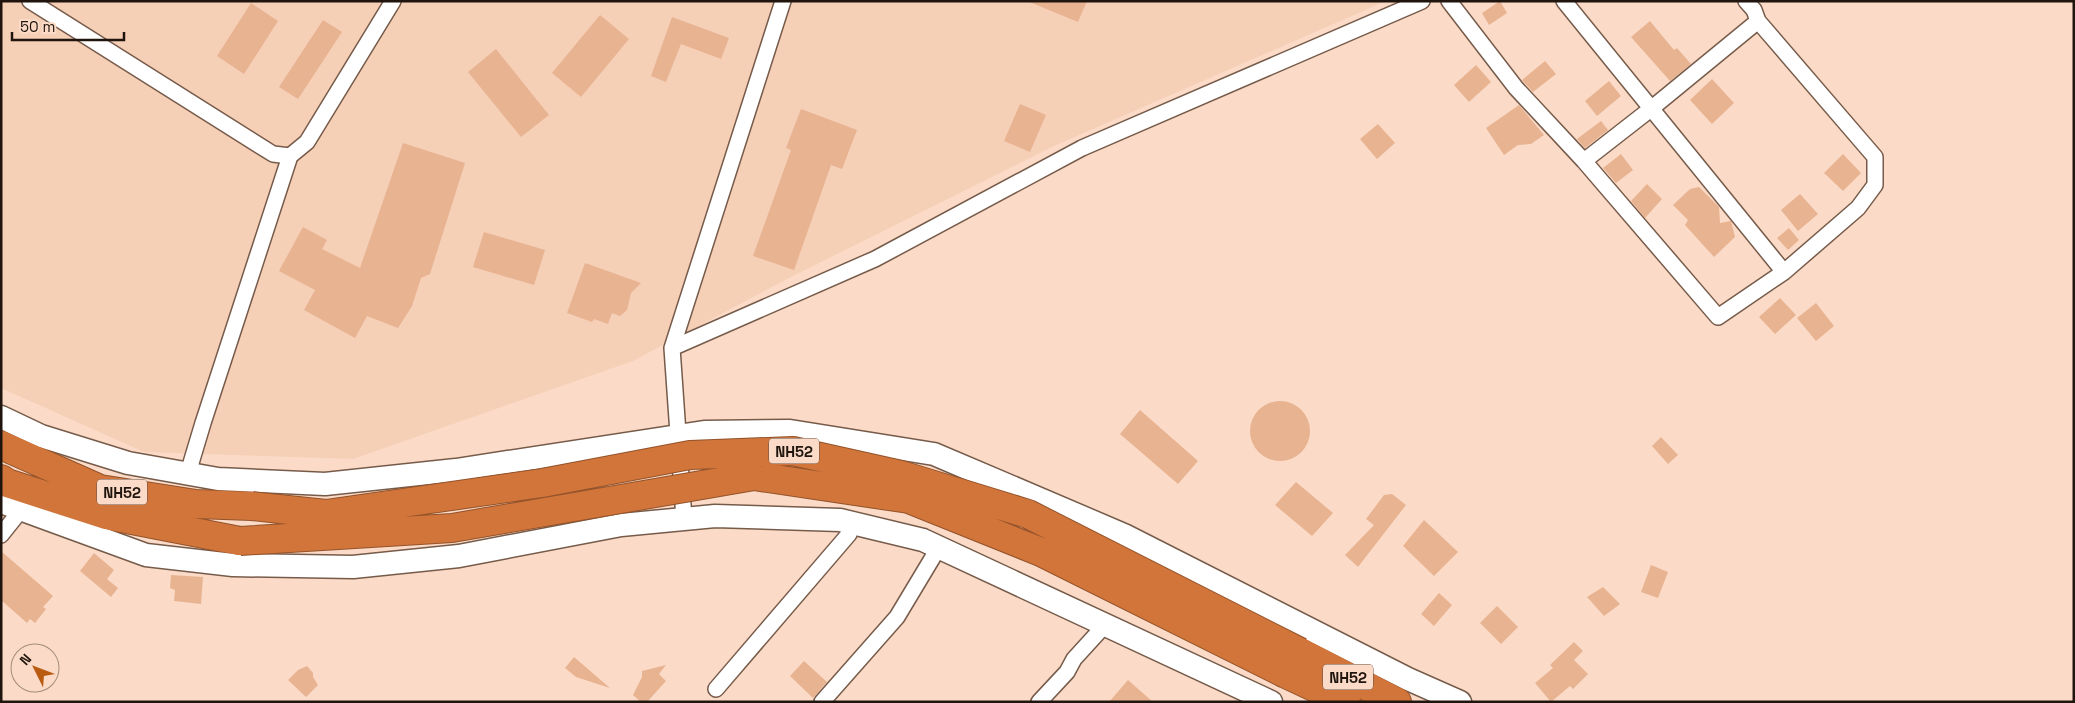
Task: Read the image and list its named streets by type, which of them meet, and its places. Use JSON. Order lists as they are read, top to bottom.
{
  "streets": {
    "highway": ["NH52"]
  },
  "scale_bar": "50 m",
  "north": "top left"
}
